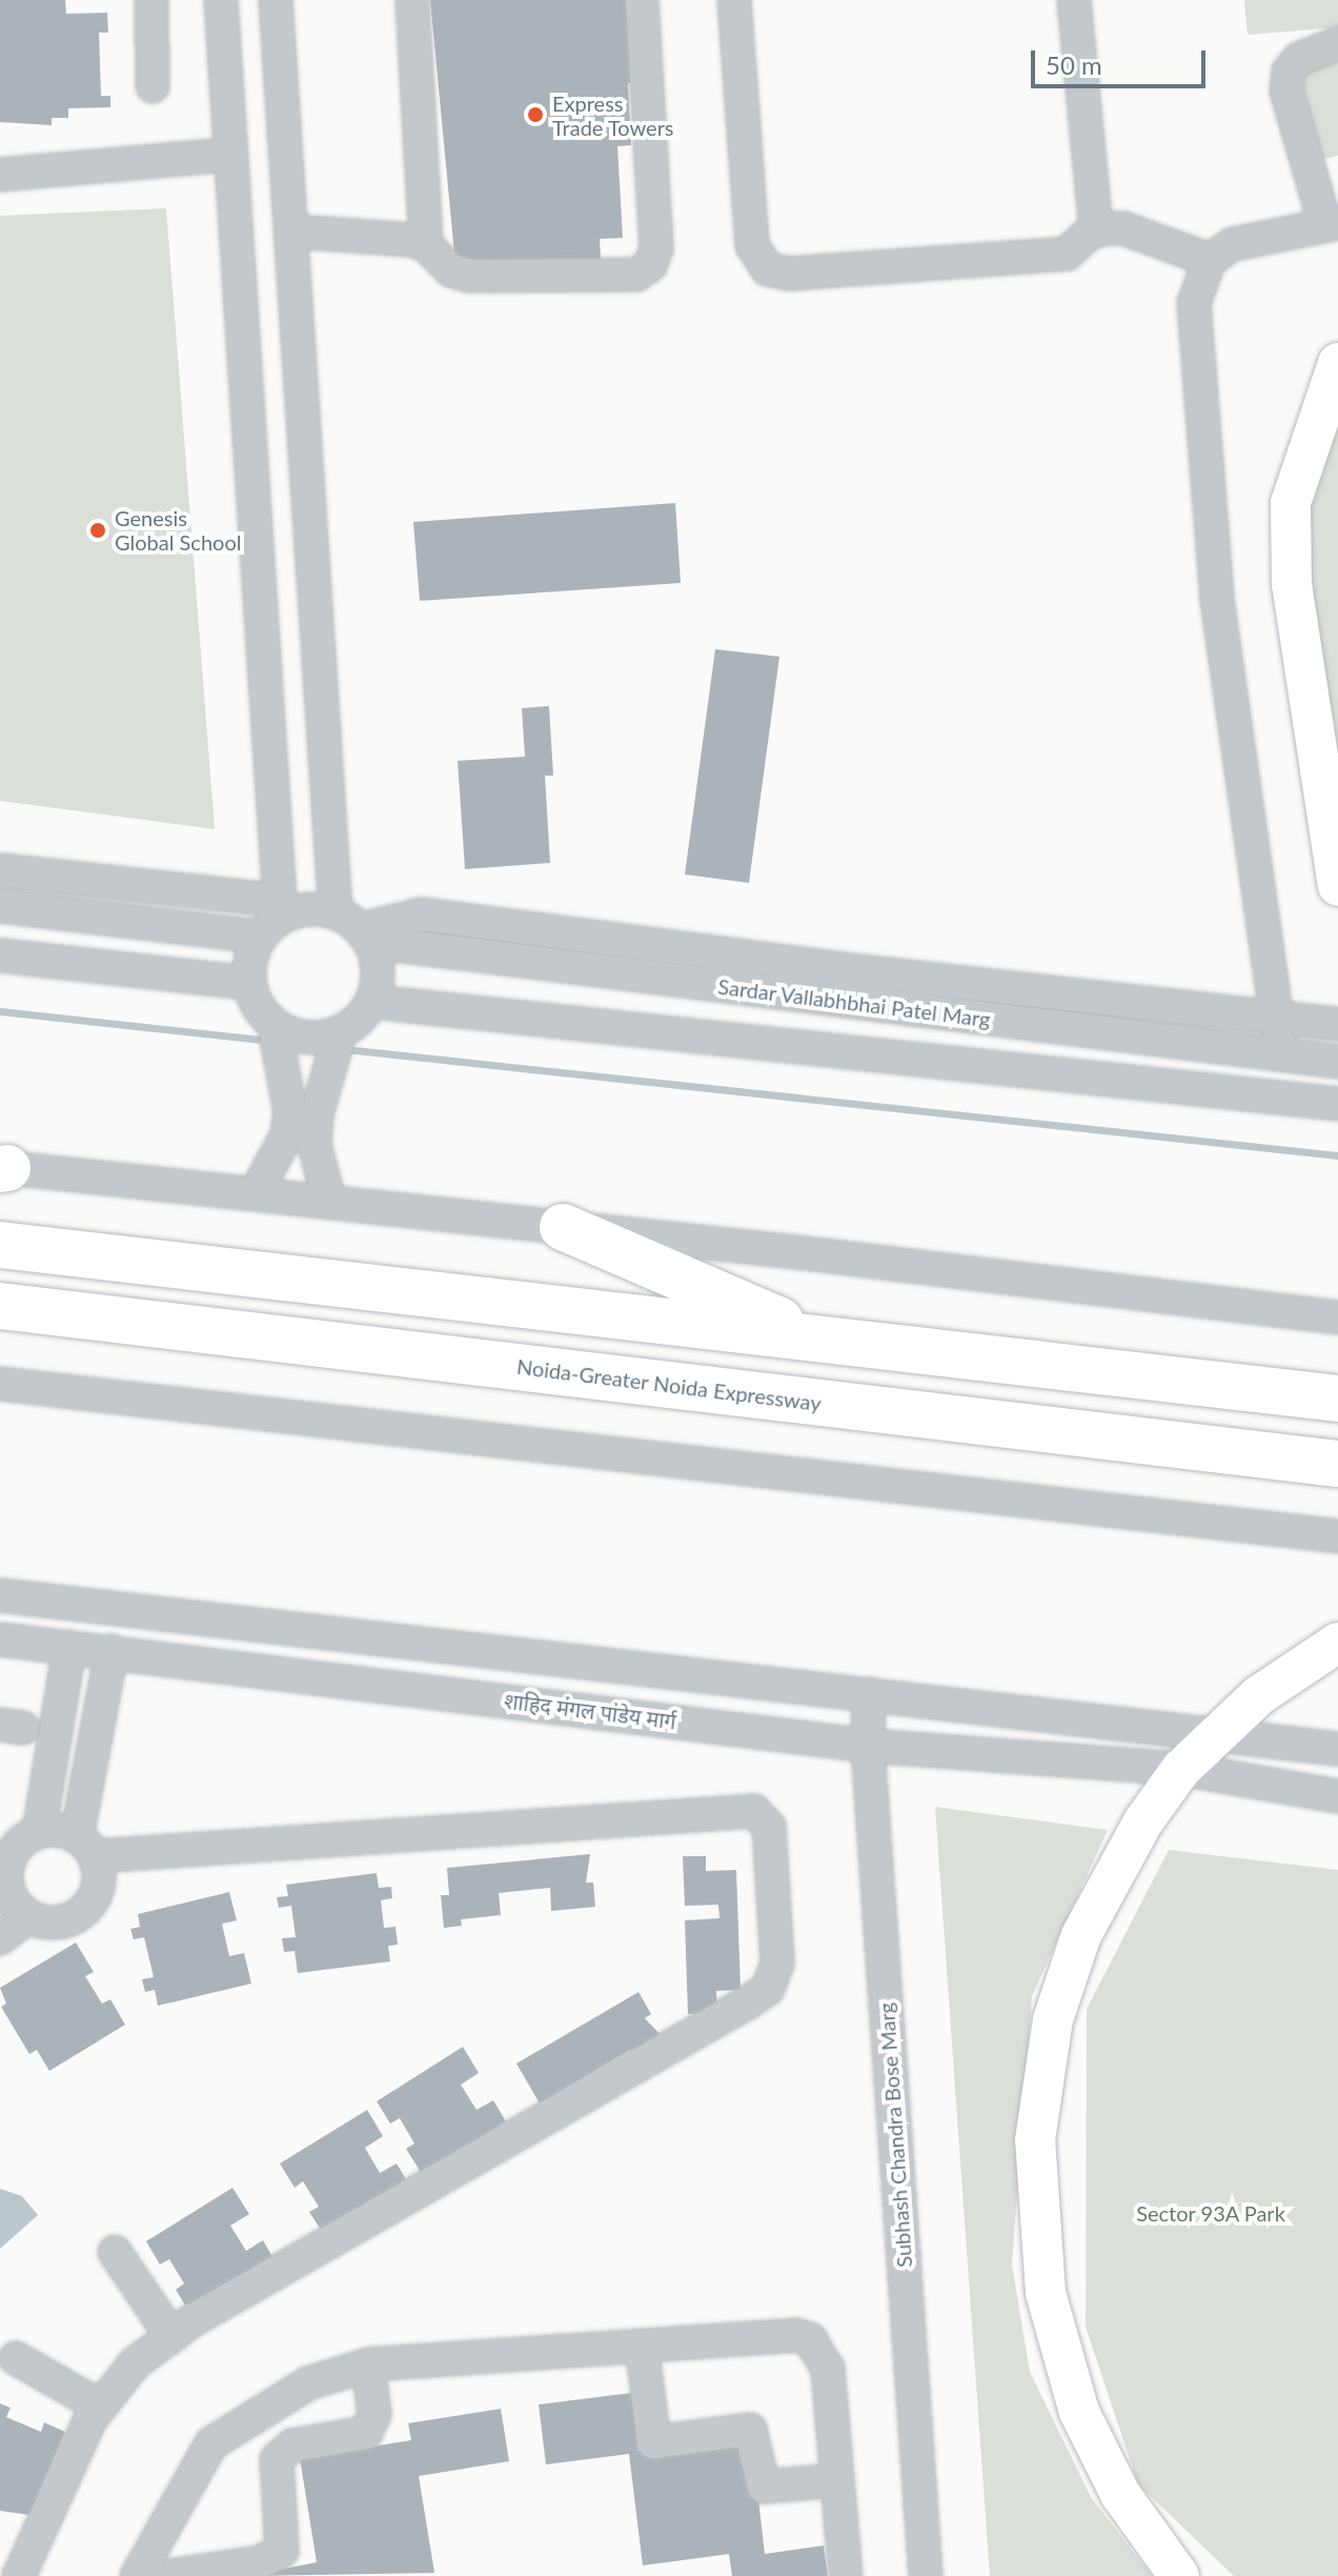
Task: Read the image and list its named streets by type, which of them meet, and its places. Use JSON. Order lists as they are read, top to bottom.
{
  "streets": {
    "highway": ["Noida-Greater Noida Expressway"],
    "street": ["Sardar Vallabhbhai Patel Marg", "शाहिद मंगल पांडेय मार्ग", "Subhash Chandra Bose Marg"]
  },
  "crossings": [
    ["शाहिद मंगल पांडेय मार्ग", "Subhash Chandra Bose Marg"]
  ],
  "parks": ["Sector 93A Park"],
  "places": ["Express Trade Towers", "Genesis Global School"],
  "scale_bar": "50 m"
}
